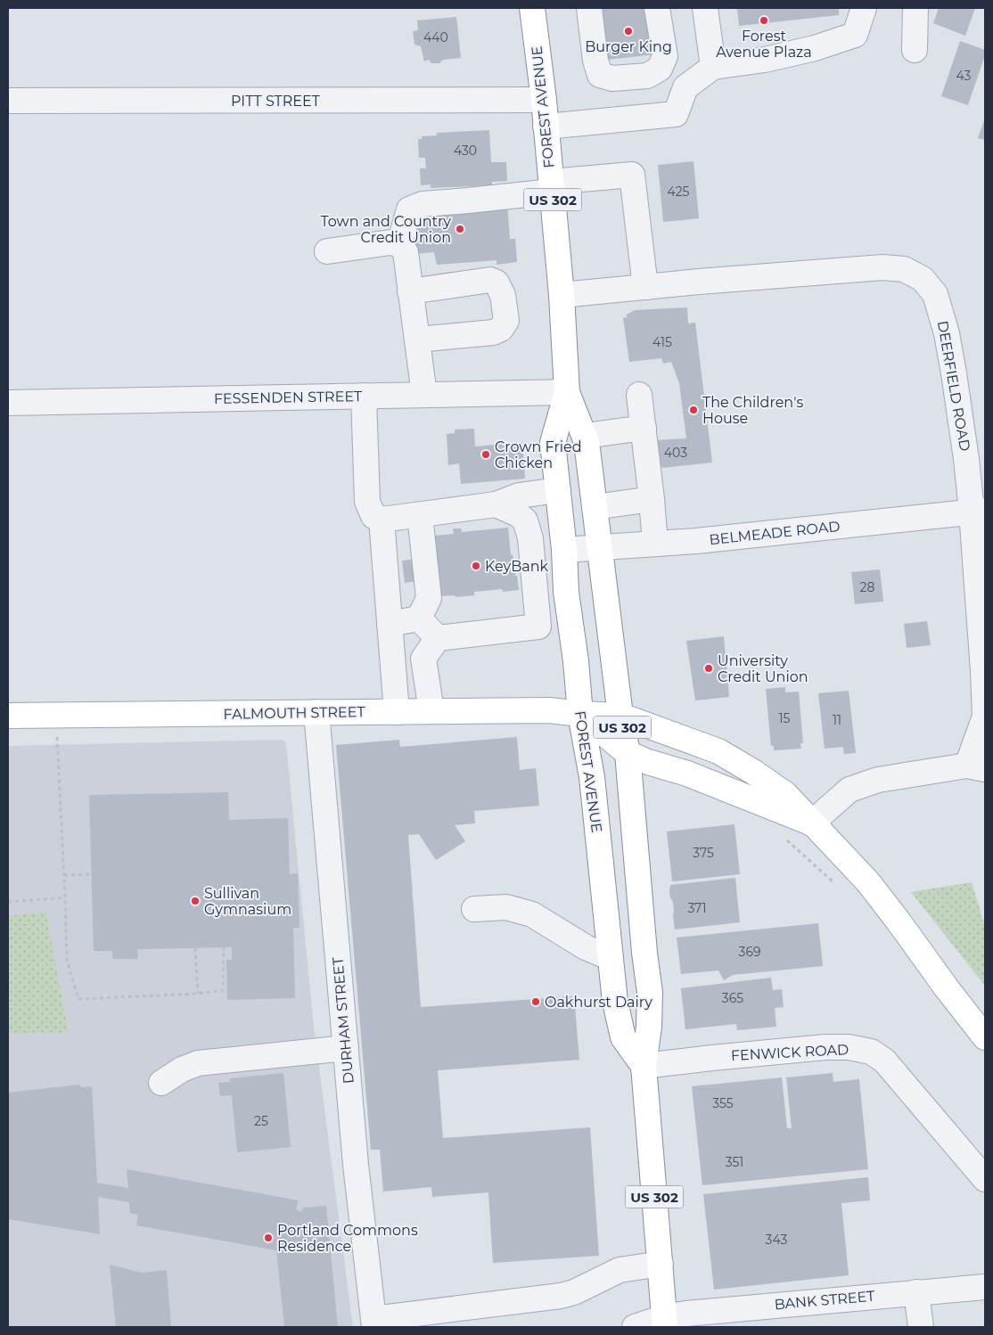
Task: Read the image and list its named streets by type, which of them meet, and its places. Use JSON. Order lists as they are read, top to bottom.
{
  "streets": {
    "main road": ["FOREST AVENUE", "US 302", "FALMOUTH STREET"],
    "street": [
      "PITT STREET",
      "DEERFIELD ROAD",
      "FESSENDEN STREET",
      "BELMEADE ROAD",
      "DURHAM STREET",
      "FENWICK ROAD",
      "BANK STREET"
    ]
  },
  "crossings": [
    ["PITT STREET", "FOREST AVENUE"],
    ["FOREST AVENUE", "DEERFIELD ROAD"],
    ["FOREST AVENUE", "FESSENDEN STREET"],
    ["FOREST AVENUE", "BELMEADE ROAD"],
    ["FOREST AVENUE", "FALMOUTH STREET"],
    ["FOREST AVENUE", "FENWICK ROAD"],
    ["FOREST AVENUE", "BANK STREET"],
    ["DEERFIELD ROAD", "BELMEADE ROAD"],
    ["FALMOUTH STREET", "DURHAM STREET"]
  ],
  "places": [
    "Forest Avenue Plaza",
    "Burger King",
    "Town and Country Credit Union",
    "The Children's House",
    "Crown Fried Chicken",
    "KeyBank",
    "University Credit Union",
    "Sullivan Gymnasium",
    "Oakhurst Dairy",
    "Portland Commons Residence"
  ],
  "house_numbers": [
    "440",
    "43",
    "430",
    "425",
    "415",
    "403",
    "28",
    "15",
    "11",
    "375",
    "371",
    "369",
    "365",
    "355",
    "25",
    "351",
    "343"
  ]
}
